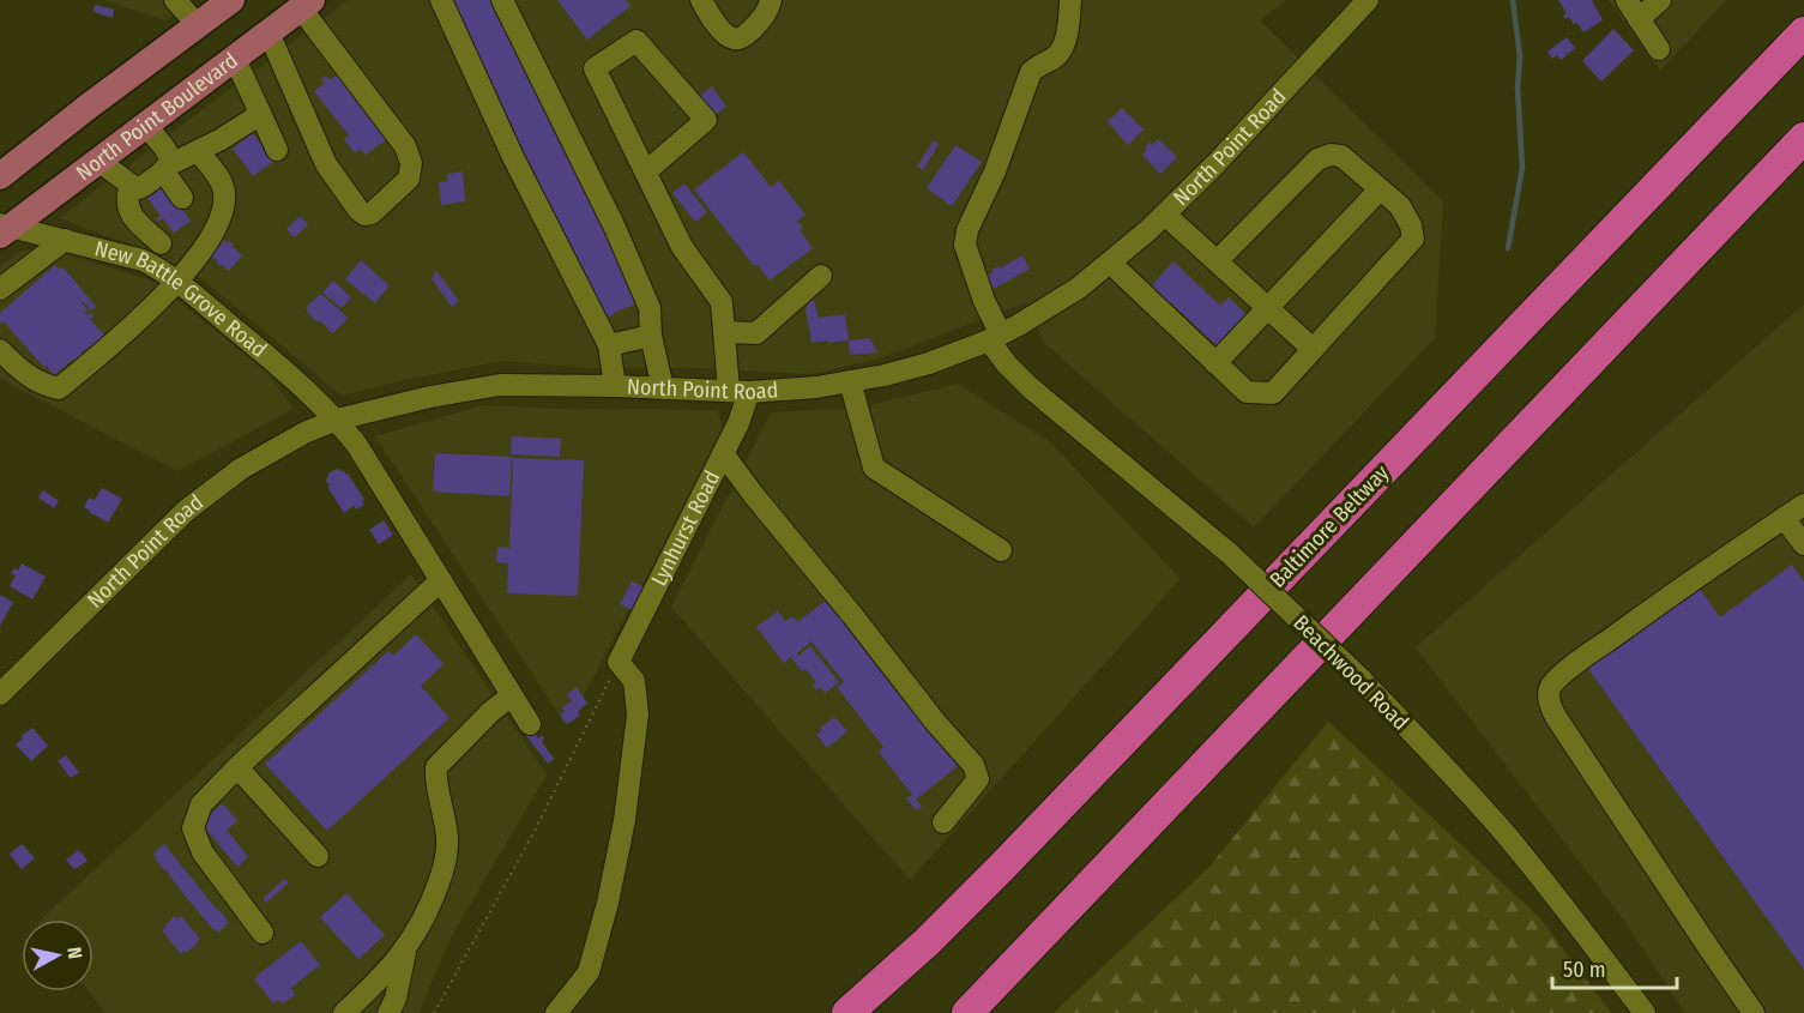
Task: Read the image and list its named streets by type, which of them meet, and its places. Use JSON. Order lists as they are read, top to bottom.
{
  "streets": {
    "highway": ["Baltimore Beltway"],
    "main road": ["North Point Boulevard"],
    "street": [
      "North Point Road",
      "New Battle Grove Road",
      "Lynhurst Road",
      "Beachwood Road"
    ]
  },
  "crossings": [
    ["North Point Boulevard", "New Battle Grove Road"],
    ["North Point Road", "New Battle Grove Road"],
    ["North Point Road", "Lynhurst Road"],
    ["North Point Road", "Beachwood Road"]
  ],
  "scale_bar": "50 m",
  "north": "right"
}
